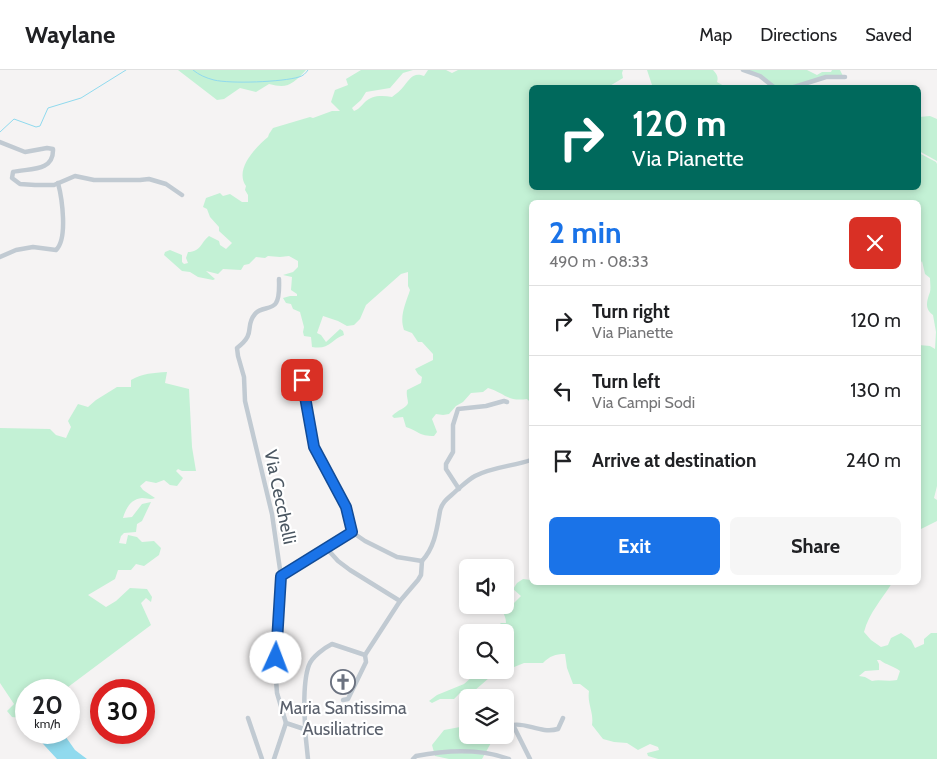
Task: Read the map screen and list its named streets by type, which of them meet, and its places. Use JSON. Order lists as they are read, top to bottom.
{
  "streets": {
    "street": ["Via Cecchelli"]
  },
  "places": {
    "church": ["Maria Santissima Ausiliatrice"]
  },
  "page": {
    "header": "Waylane",
    "nav": ["Map", "Directions", "Saved"],
    "turn": ["120 m", "Via Pianette"],
    "heading": ["2 min", "490 m · 08:33"],
    "list": [
      {
        "name": "Turn right",
        "note": "Via Pianette",
        "value": "120 m"
      },
      {
        "name": "Turn left",
        "note": "Via Campi Sodi",
        "value": "130 m"
      },
      {
        "name": "Arrive at destination",
        "value": "240 m"
      }
    ],
    "buttons": ["Exit", "Share"],
    "speed": "20 km/h",
    "limit": "30"
  }
}
